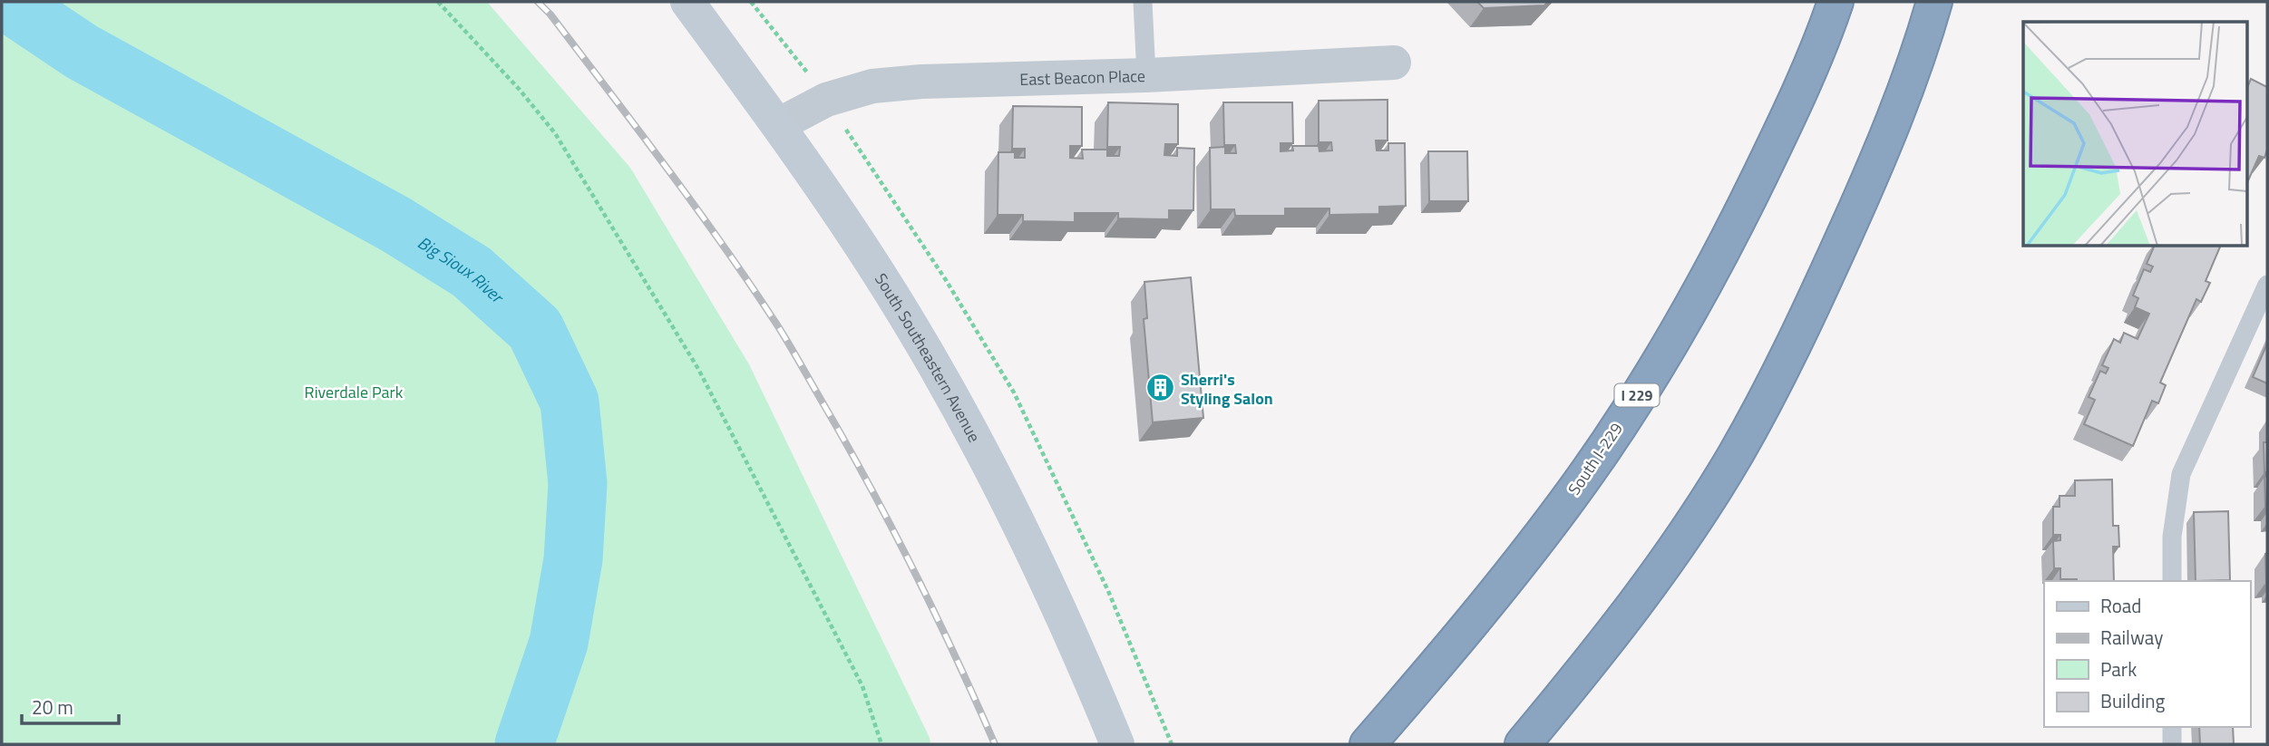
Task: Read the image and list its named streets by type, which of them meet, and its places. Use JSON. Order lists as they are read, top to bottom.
{
  "streets": {
    "highway": ["I 229", "South I-229"],
    "main road": ["South Southeastern Avenue"],
    "street": ["East Beacon Place"]
  },
  "crossings": [
    ["East Beacon Place", "South Southeastern Avenue"]
  ],
  "water": ["Big Sioux River"],
  "parks": ["Riverdale Park"],
  "places": {
    "building": ["Sherri's Styling Salon"]
  },
  "legend": [
    "Road",
    "Railway",
    "Park",
    "Building"
  ],
  "scale_bar": "20 m"
}
